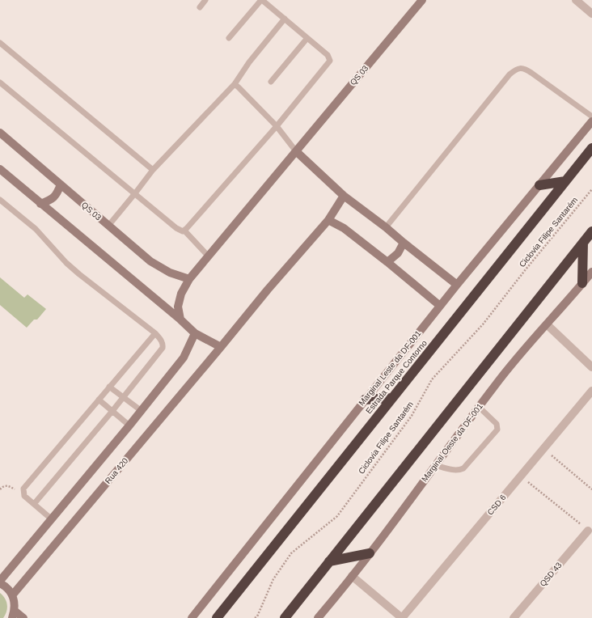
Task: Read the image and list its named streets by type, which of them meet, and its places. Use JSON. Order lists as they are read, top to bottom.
{
  "streets": {
    "highway": ["Estrada Parque Contorno"],
    "main road": [
      "QS 03",
      "Marginal Leste da DF-001",
      "Marginal Oeste da DF-001",
      "Rua 420"
    ],
    "street": ["CSD 6", "QSD 43"],
    "path": ["Ciclovia Filipe Santarém"]
  }
}
